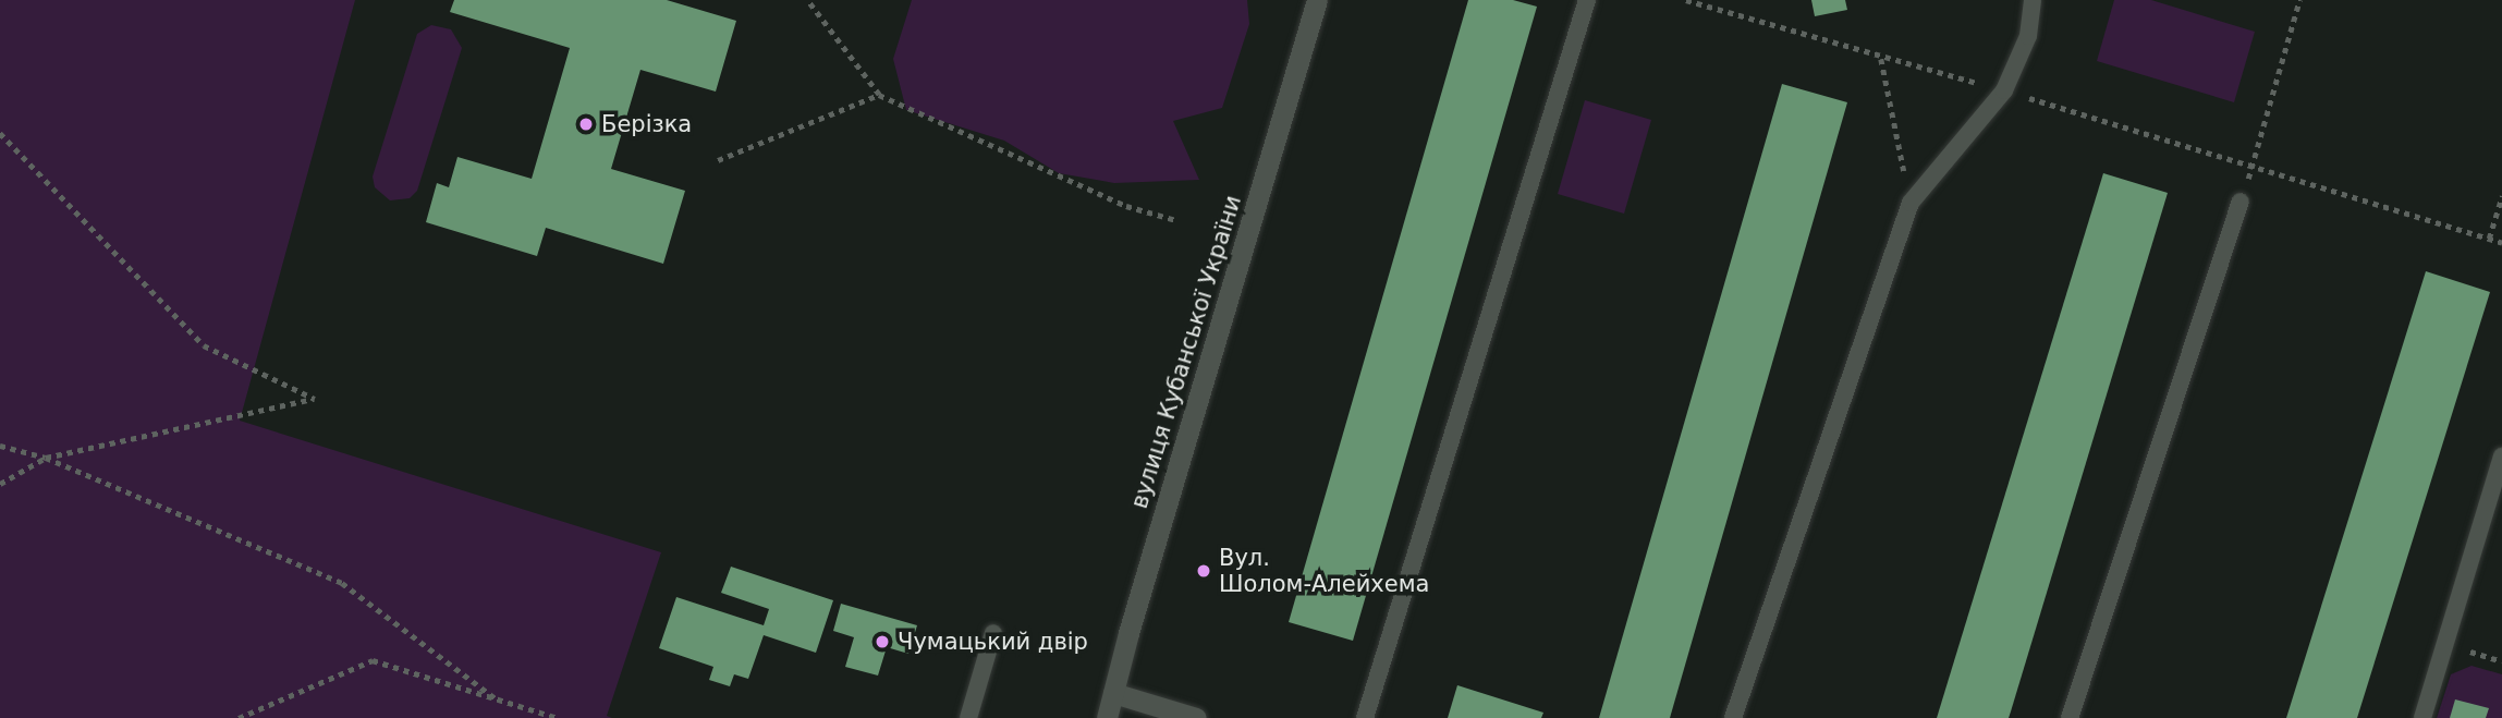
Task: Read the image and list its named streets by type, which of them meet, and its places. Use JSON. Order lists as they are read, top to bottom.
{
  "streets": {
    "street": ["вулиця Кубанської України"]
  },
  "places": ["Берізка", "Вул. Шолом-Алейхема", "Чумацький двір"]
}
